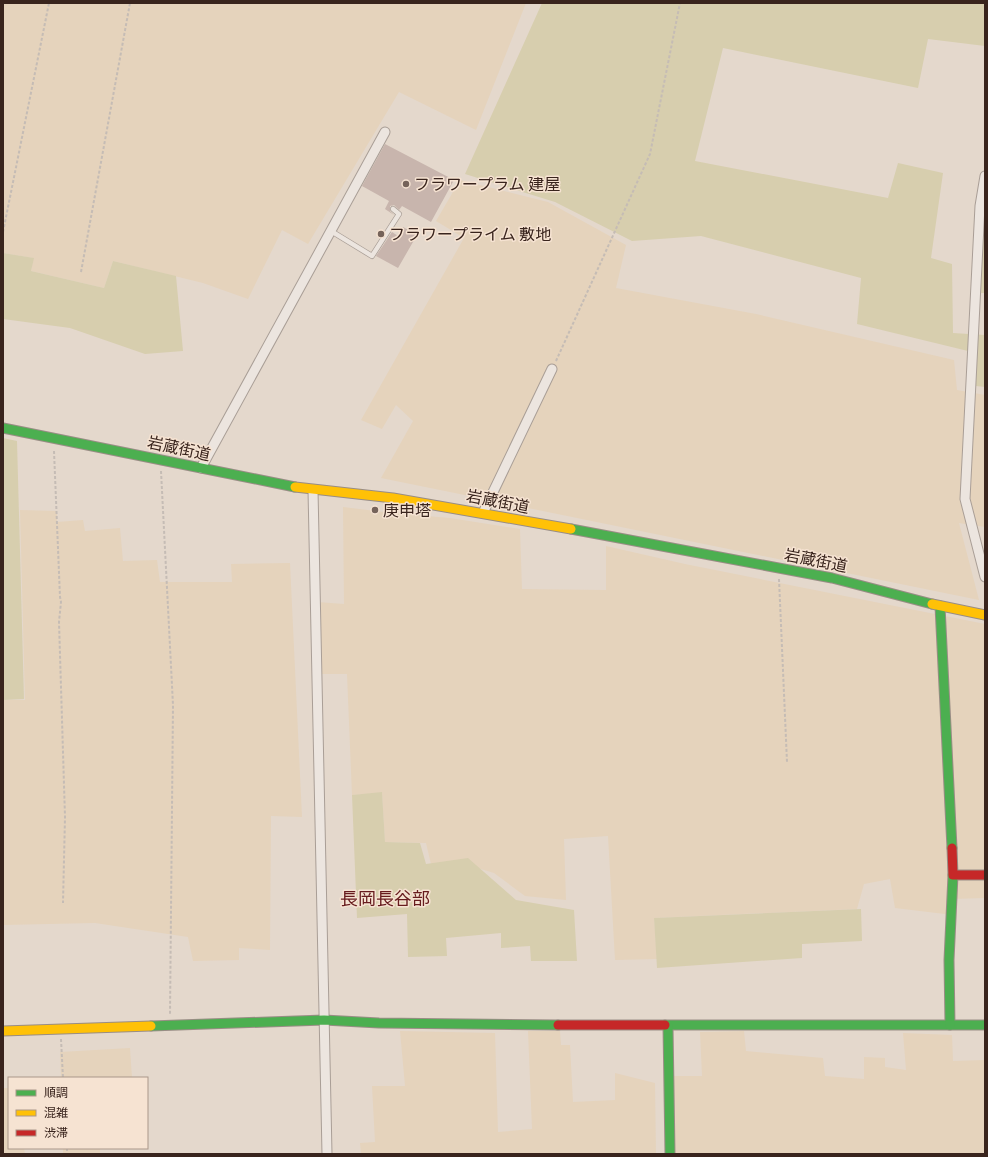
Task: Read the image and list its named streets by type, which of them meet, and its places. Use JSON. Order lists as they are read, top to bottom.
{
  "streets": {
    "street": ["岩蔵街道"]
  },
  "districts": ["長岡長谷部"],
  "places": ["フラワープラム 建屋", "フラワープライム 敷地", "庚申塔"],
  "legend": ["順調", "混雑", "渋滞"]
}
